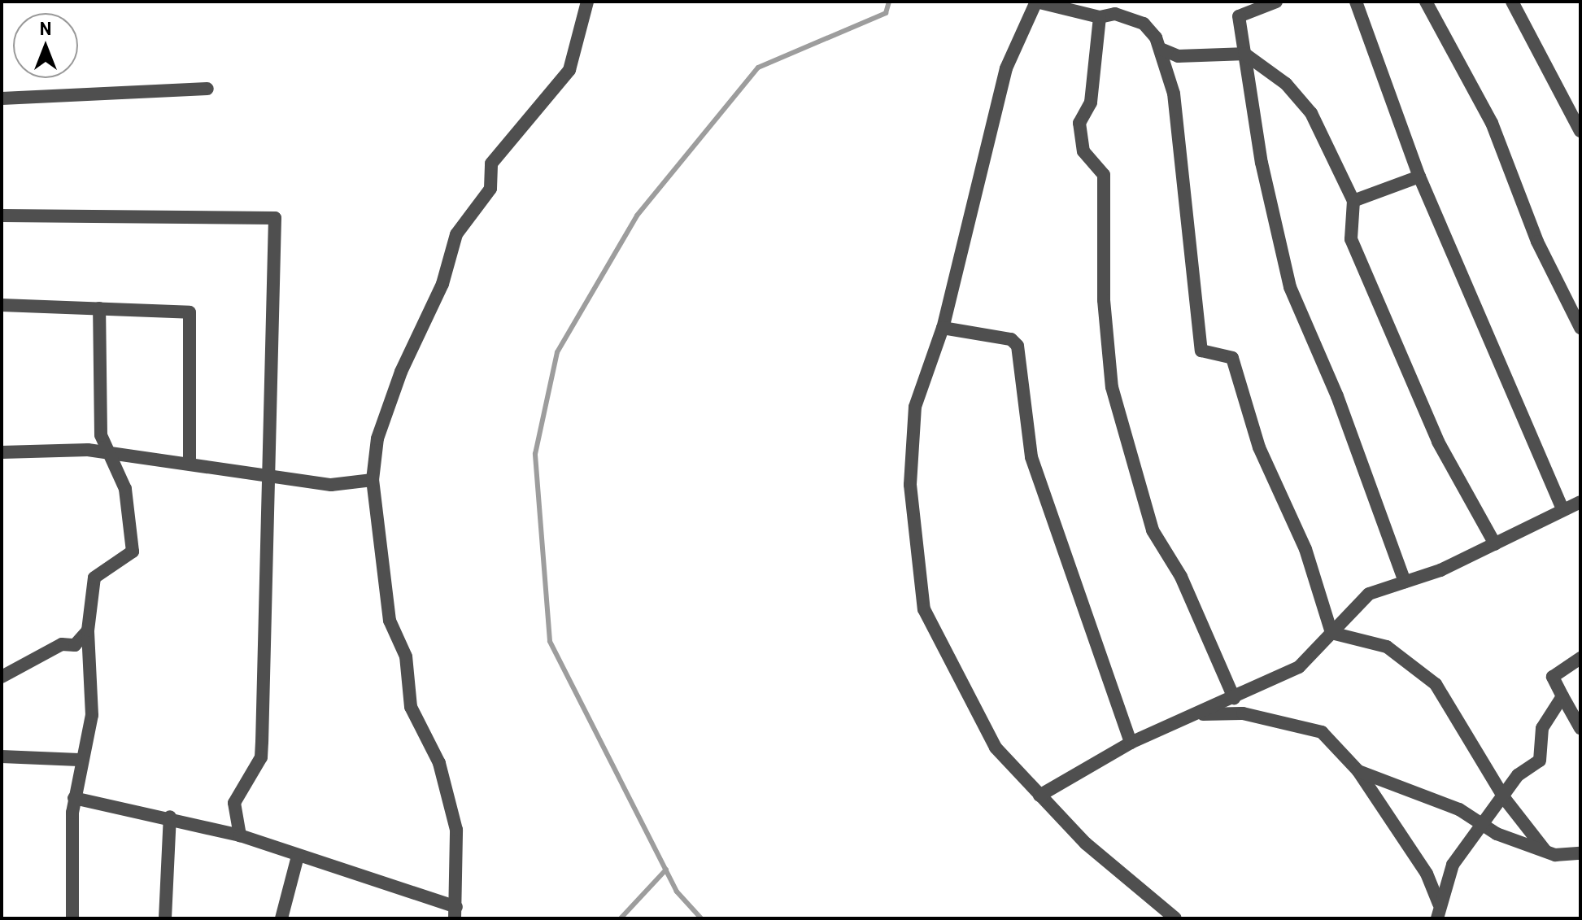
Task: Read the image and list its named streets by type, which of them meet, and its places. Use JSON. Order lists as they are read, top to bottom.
{
  "north": "top"
}
